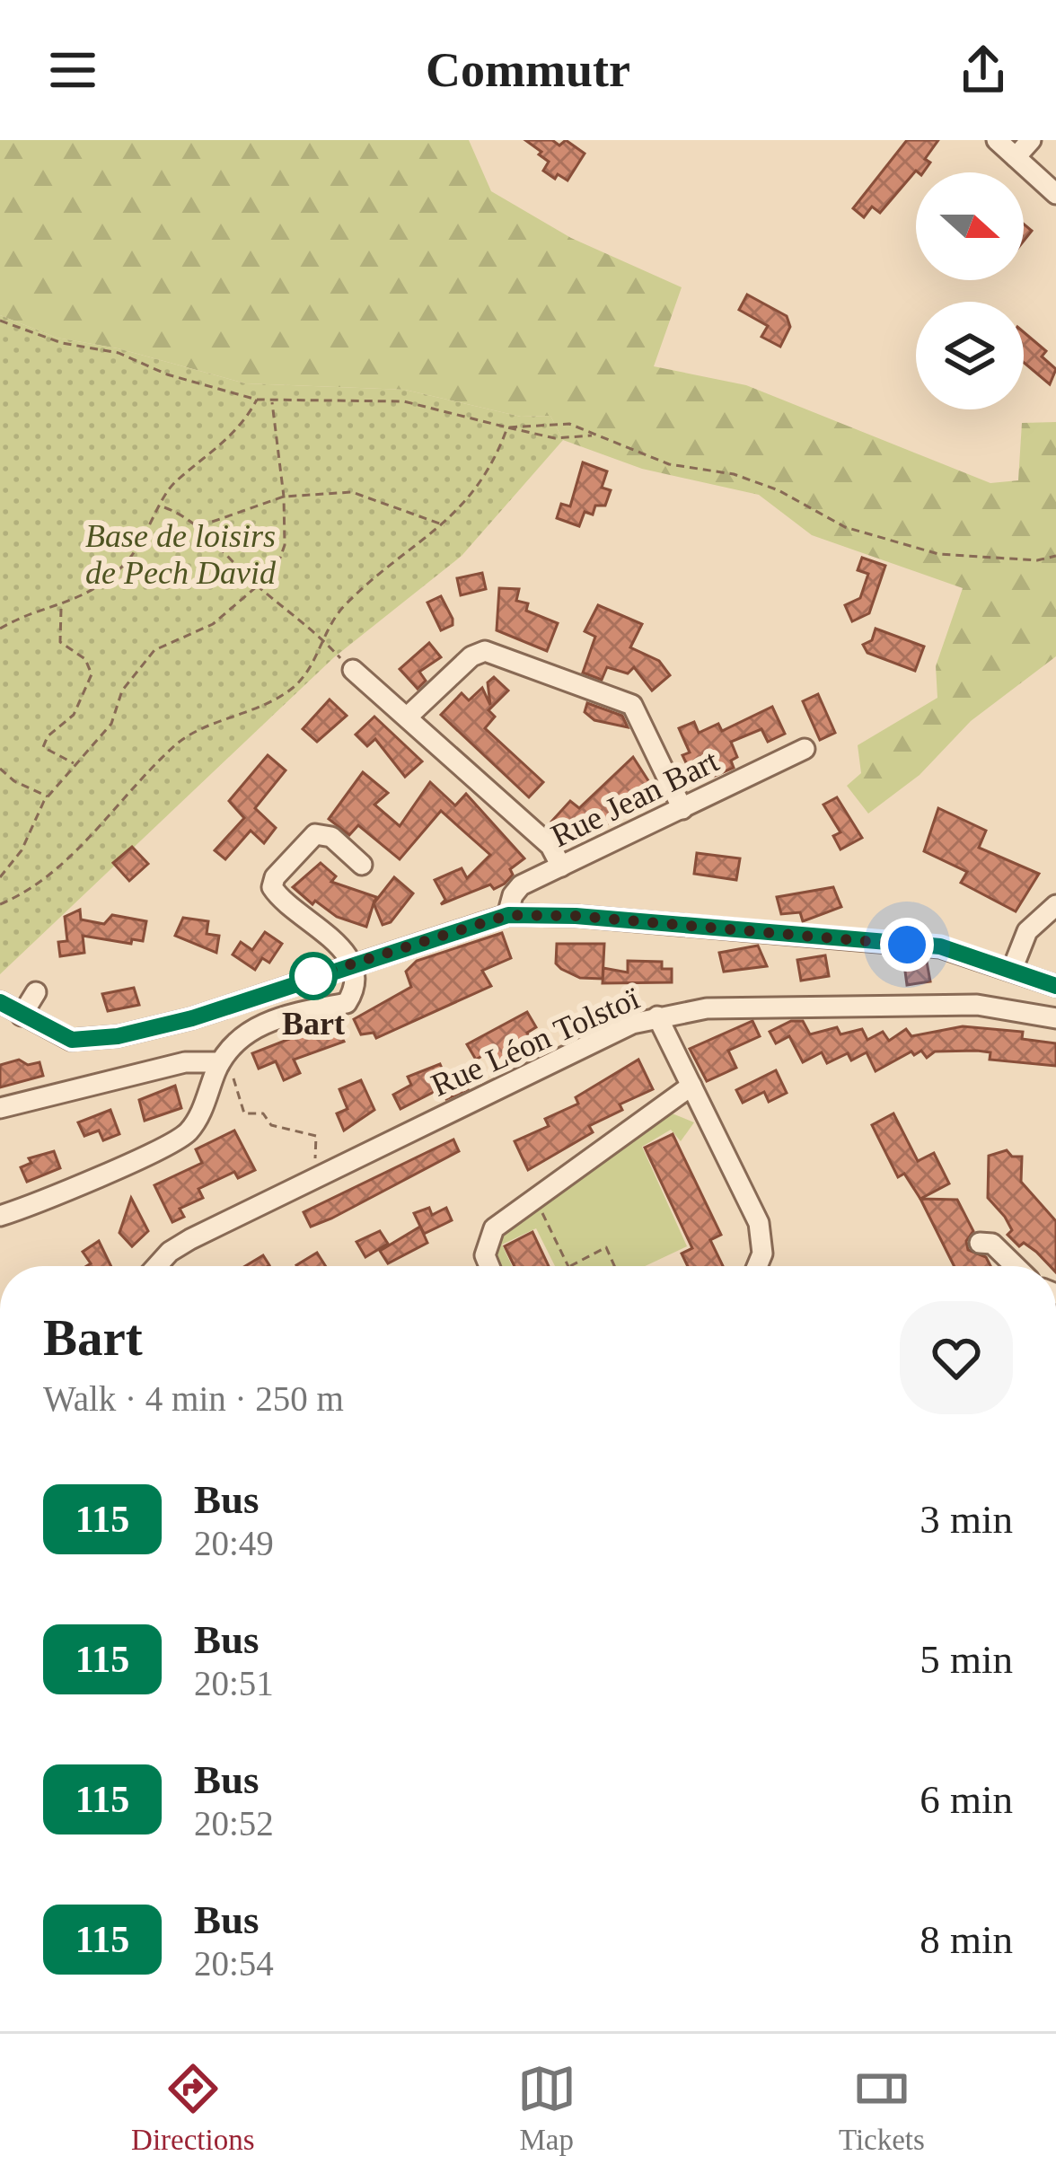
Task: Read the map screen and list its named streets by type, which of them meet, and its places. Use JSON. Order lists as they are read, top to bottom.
{
  "streets": {
    "street": ["Rue Jean Bart", "Rue Léon Tolstoï"]
  },
  "parks": ["Base de loisirs de Pech David"],
  "places": ["Bart"],
  "lines": ["bus line 115"],
  "north": "right",
  "page": {
    "header": "Commutr",
    "heading": ["Bart", "Walk · 4 min · 250 m"],
    "list": [
      {
        "mark": "115",
        "name": "Bus",
        "note": "20:49",
        "value": "3 min"
      },
      {
        "mark": "115",
        "name": "Bus",
        "note": "20:51",
        "value": "5 min"
      },
      {
        "mark": "115",
        "name": "Bus",
        "note": "20:52",
        "value": "6 min"
      },
      {
        "mark": "115",
        "name": "Bus",
        "note": "20:54",
        "value": "8 min"
      }
    ],
    "tabs": ["Directions", "Map", "Tickets"]
  }
}
